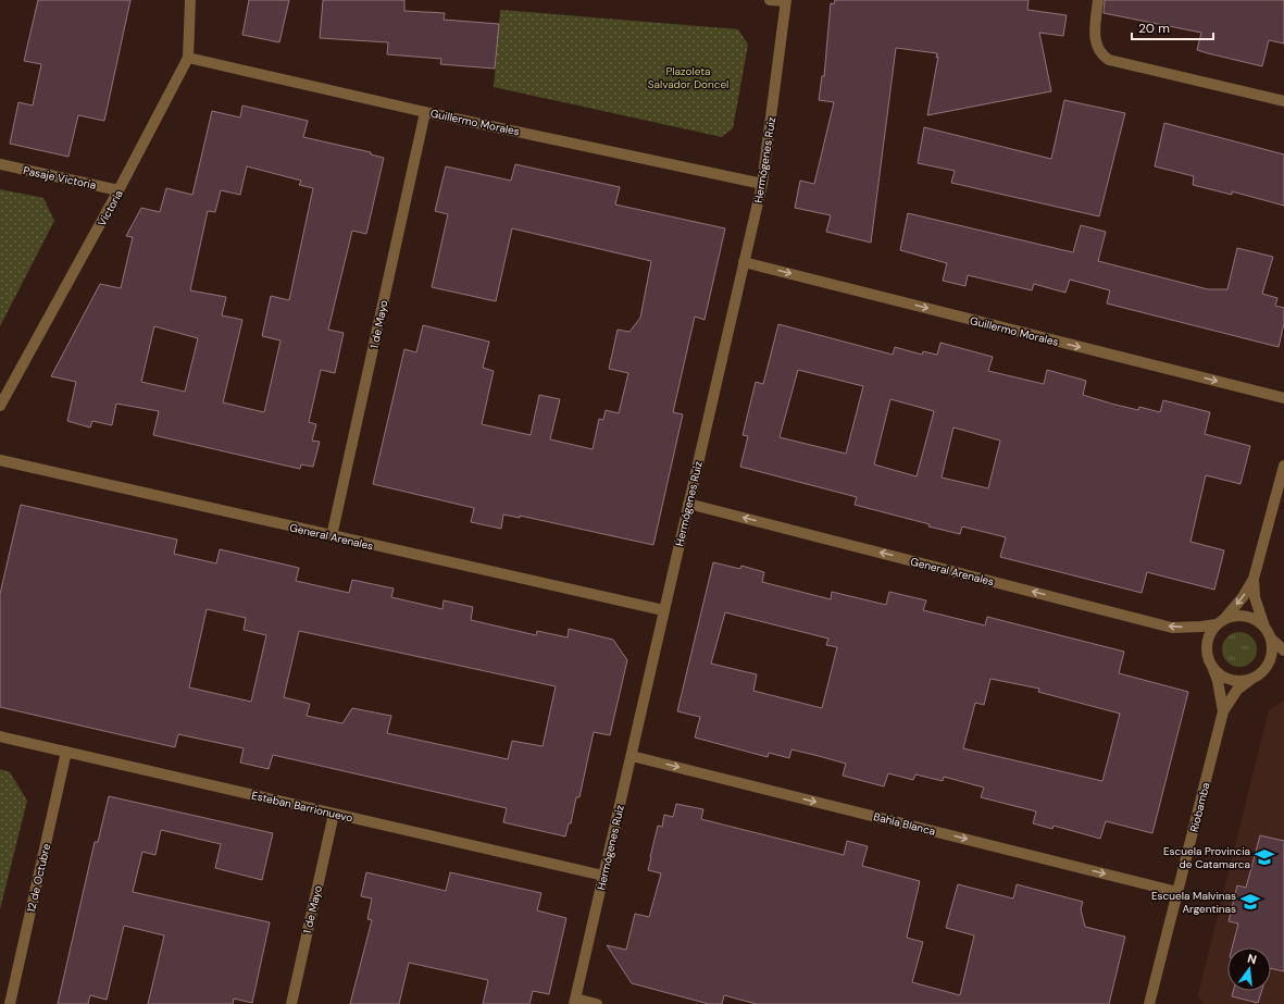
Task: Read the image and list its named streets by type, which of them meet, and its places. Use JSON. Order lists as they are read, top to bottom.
{
  "streets": {
    "street": [
      "Guillermo Morales",
      "Hermógenes Ruiz",
      "Pasaje Victoria",
      "Victoria",
      "1 de Mayo",
      "General Arenales",
      "Esteban Barrionuevo",
      "Riobamba",
      "Bahía Blanca",
      "12 de Octubre"
    ]
  },
  "crossings": [
    ["Guillermo Morales", "Hermógenes Ruiz"],
    ["Guillermo Morales", "Victoria"],
    ["Guillermo Morales", "1 de Mayo"],
    ["Hermógenes Ruiz", "General Arenales"],
    ["Hermógenes Ruiz", "Esteban Barrionuevo"],
    ["Hermógenes Ruiz", "Bahía Blanca"],
    ["Pasaje Victoria", "Victoria"],
    ["1 de Mayo", "General Arenales"],
    ["1 de Mayo", "Esteban Barrionuevo"],
    ["General Arenales", "Riobamba"],
    ["Esteban Barrionuevo", "12 de Octubre"],
    ["Riobamba", "Bahía Blanca"]
  ],
  "one_way": ["Guillermo Morales", "General Arenales", "Bahía Blanca"],
  "parks": ["Plazoleta Salvador Doncel"],
  "places": {
    "school or university": ["Escuela Provincia de Catamarca", "Escuela Malvinas Argentinas"]
  },
  "scale_bar": "20 m",
  "north": "top"
}
